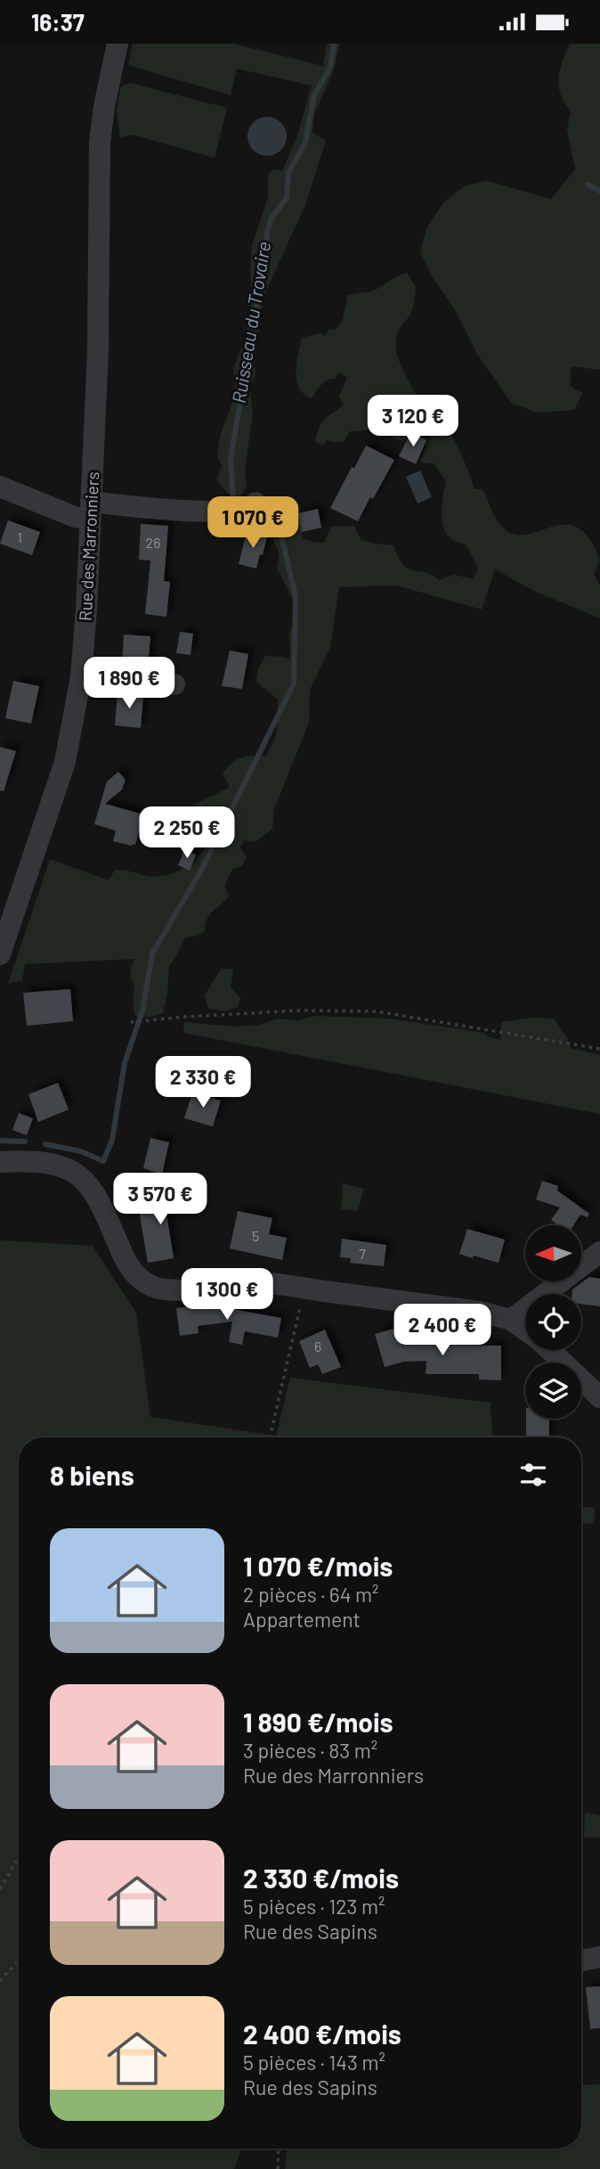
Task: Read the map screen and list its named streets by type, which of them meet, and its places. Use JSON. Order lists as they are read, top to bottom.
{
  "streets": {
    "street": ["Rue des Marronniers"]
  },
  "water": ["Ruisseau du Trovaire"],
  "house_numbers": [
    "1",
    "26",
    "5",
    "7",
    "6"
  ],
  "north": "left",
  "page": {
    "status": "16:37",
    "price": [
      "3 120 €",
      "1 070 €",
      "1 890 €",
      "2 250 €",
      "2 330 €",
      "3 570 €",
      "1 300 €",
      "2 400 €"
    ],
    "heading": "8 biens",
    "list": [
      {
        "name": "1 070 €/mois",
        "note": "2 pièces · 64 m² · Appartement"
      },
      {
        "name": "1 890 €/mois",
        "note": "3 pièces · 83 m² · Rue des Marronniers"
      },
      {
        "name": "2 330 €/mois",
        "note": "5 pièces · 123 m² · Rue des Sapins"
      },
      {
        "name": "2 400 €/mois",
        "note": "5 pièces · 143 m² · Rue des Sapins"
      }
    ]
  }
}
